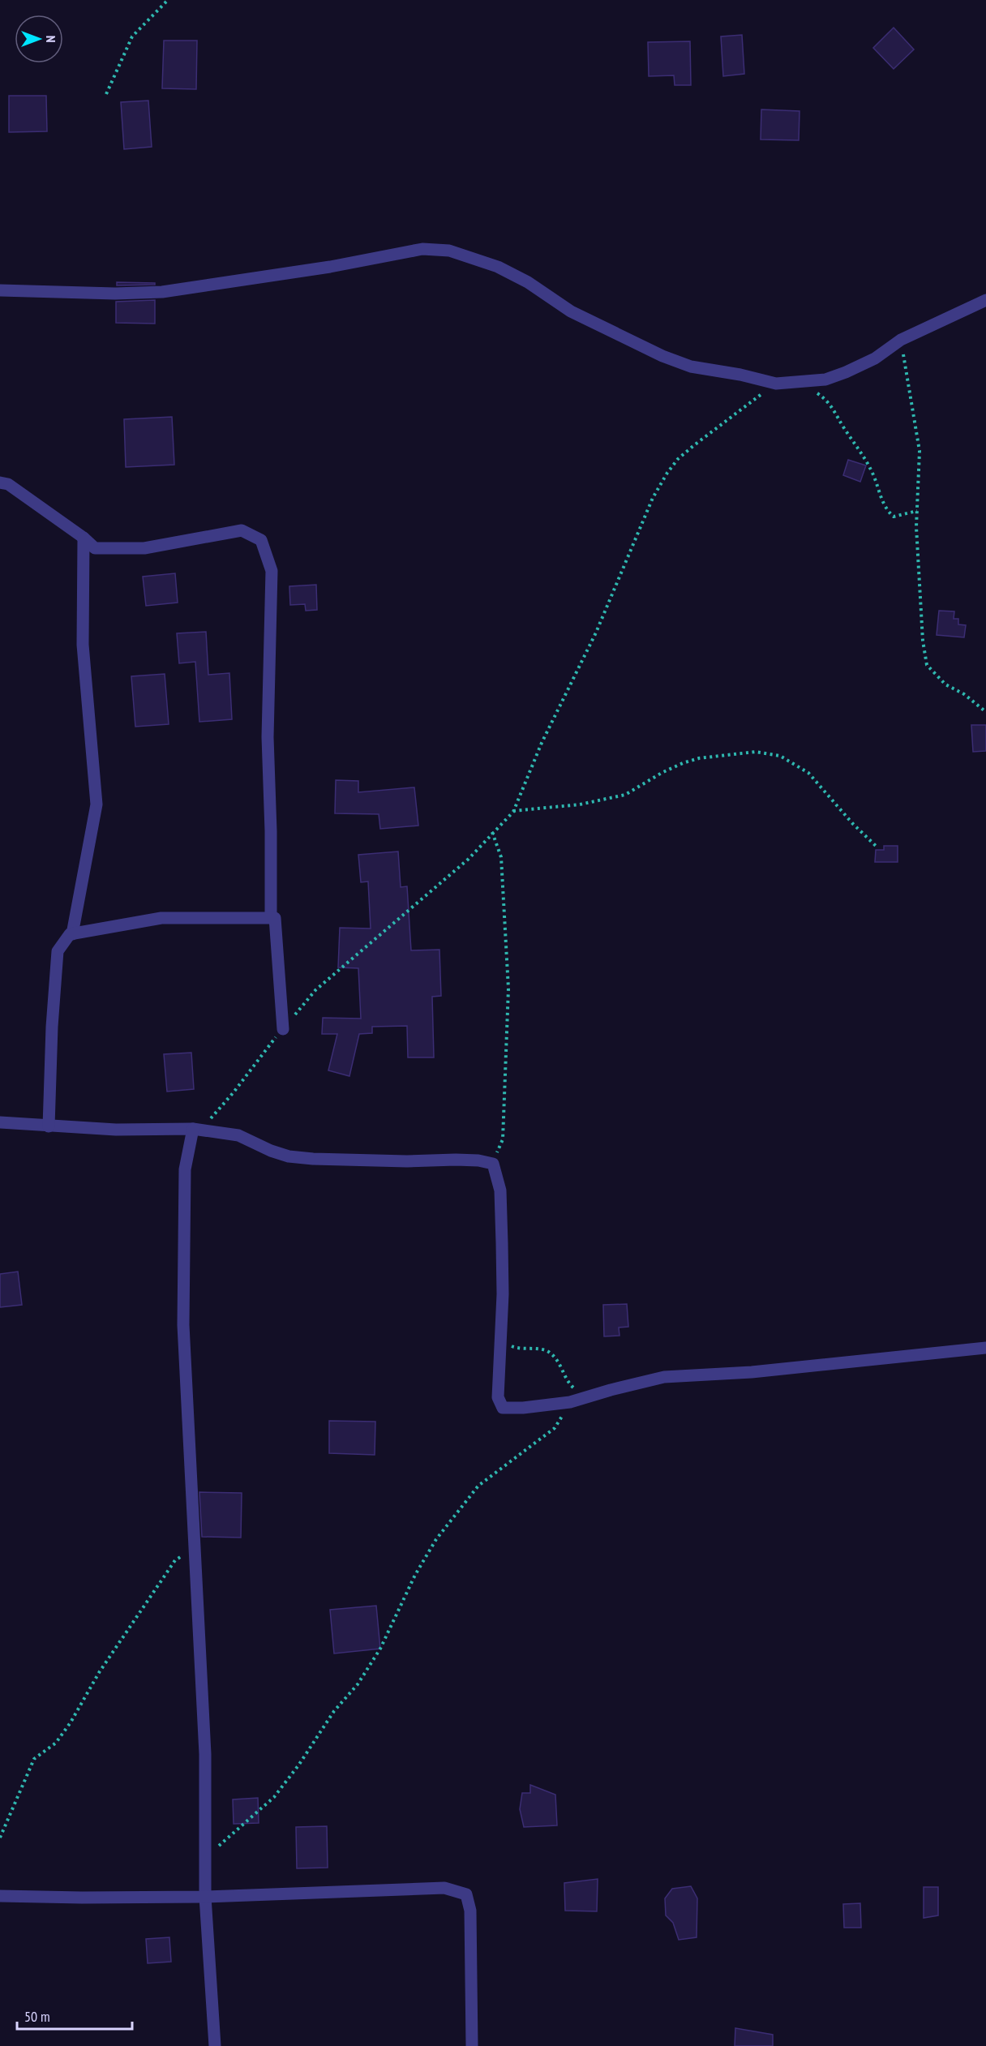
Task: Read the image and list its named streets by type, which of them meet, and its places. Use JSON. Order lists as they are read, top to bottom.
{
  "scale_bar": "50 m",
  "north": "right"
}
